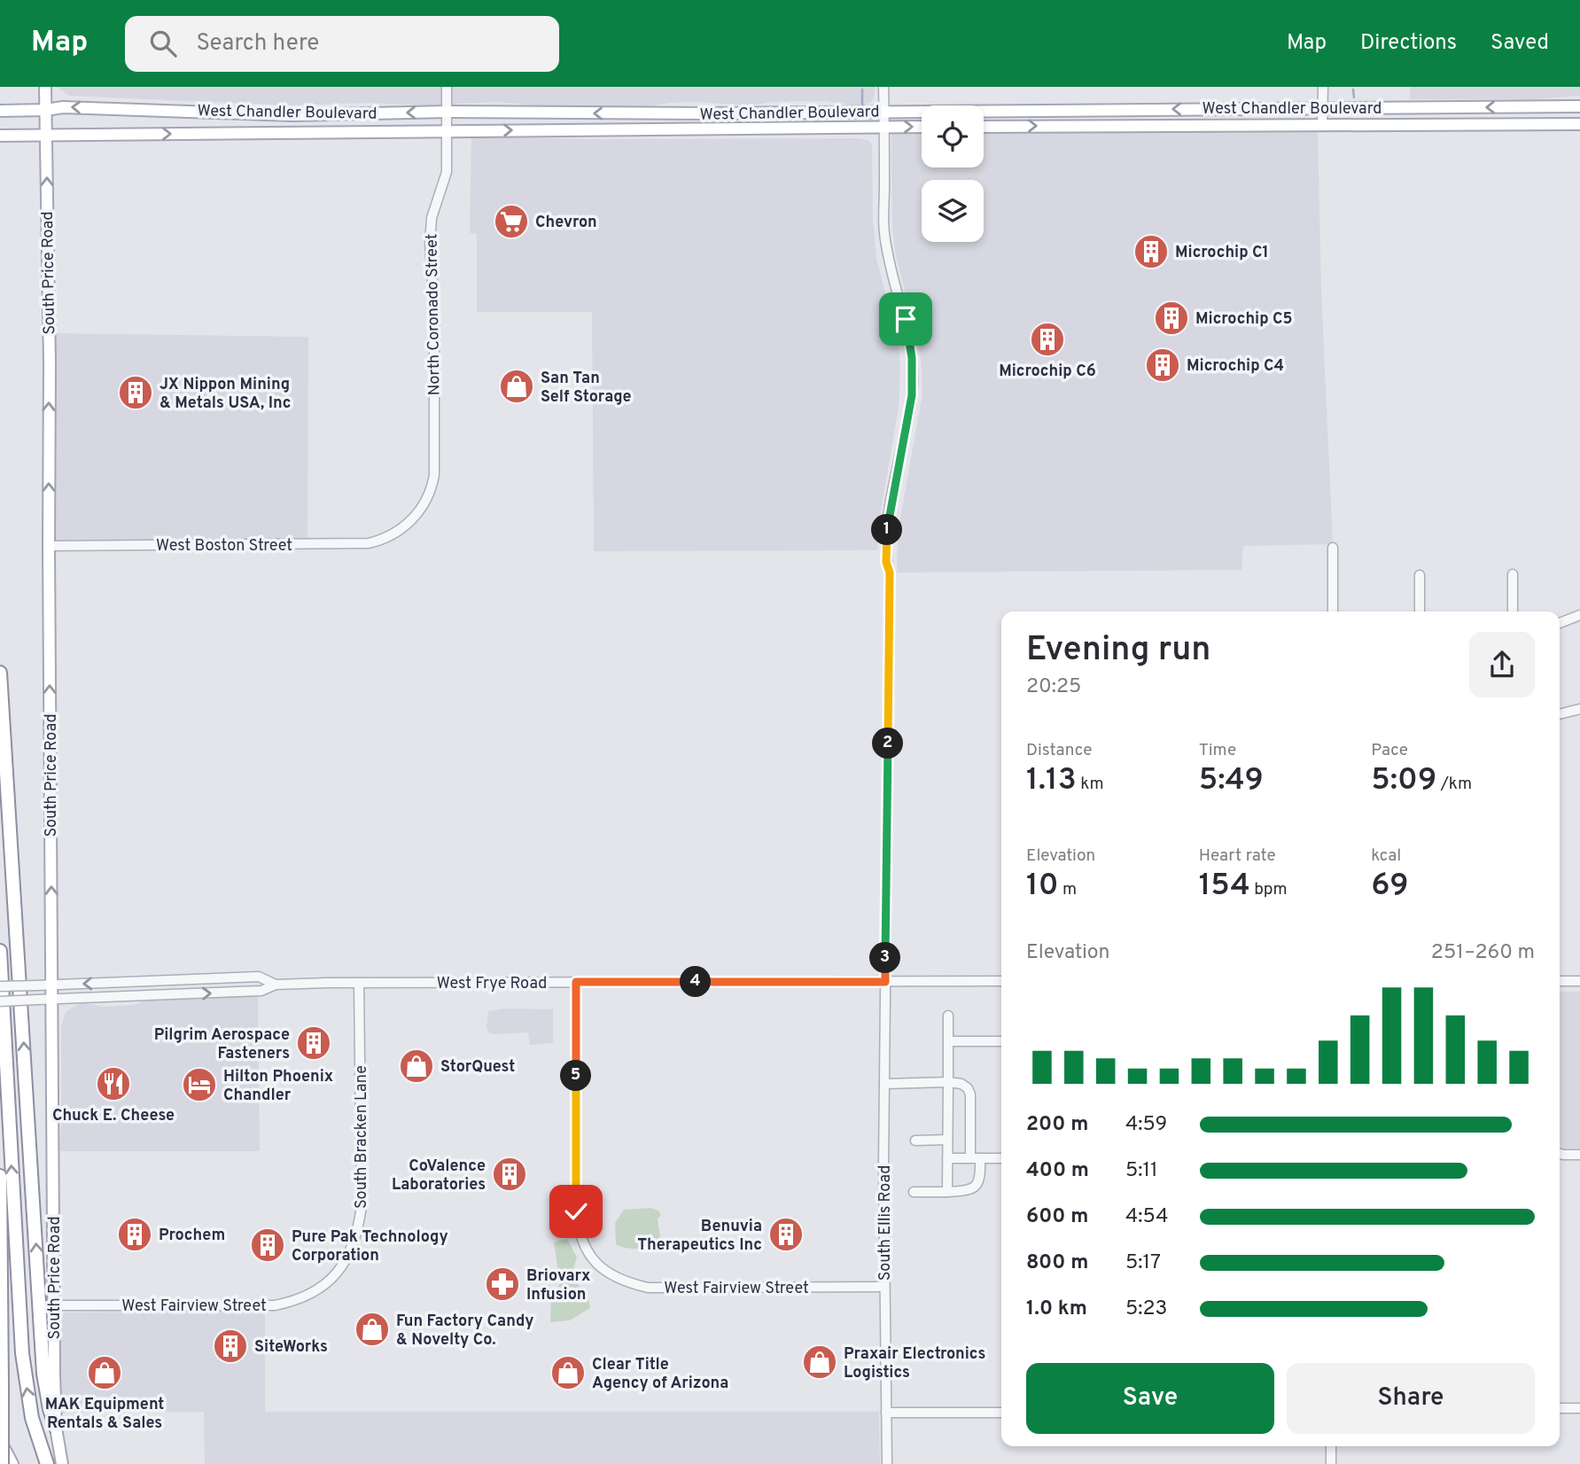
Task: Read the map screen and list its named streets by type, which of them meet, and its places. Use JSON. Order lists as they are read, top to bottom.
{
  "streets": {
    "main road": ["West Chandler Boulevard", "South Price Road"],
    "street": [
      "North Coronado Street",
      "West Boston Street",
      "West Frye Road",
      "South Bracken Lane",
      "South Ellis Road",
      "West Fairview Street"
    ]
  },
  "crossings": [
    ["West Chandler Boulevard", "South Price Road"],
    ["West Chandler Boulevard", "North Coronado Street"],
    ["West Chandler Boulevard", "South Ellis Road"],
    ["South Price Road", "West Boston Street"],
    ["South Price Road", "West Frye Road"],
    ["South Price Road", "West Fairview Street"],
    ["North Coronado Street", "West Boston Street"],
    ["West Frye Road", "South Bracken Lane"],
    ["West Frye Road", "South Ellis Road"],
    ["West Frye Road", "West Fairview Street"],
    ["South Bracken Lane", "West Fairview Street"],
    ["South Ellis Road", "West Fairview Street"]
  ],
  "one_way": ["South Price Road"],
  "places": {
    "supermarket": ["Chevron"],
    "building": [
      "Microchip C1",
      "Microchip C5",
      "Microchip C6",
      "Microchip C4",
      "JX Nippon Mining & Metals USA, Inc",
      "Pilgrim Aerospace Fasteners",
      "CoValence Laboratories",
      "Prochem",
      "Benuvia Therapeutics Inc",
      "Pure Pak Technology Corporation",
      "SiteWorks"
    ],
    "shop": [
      "San Tan Self Storage",
      "StorQuest",
      "Fun Factory Candy & Novelty Co.",
      "Praxair Electronics Logistics",
      "MAK Equipment Rentals & Sales",
      "Clear Title Agency of Arizona"
    ],
    "restaurant": ["Chuck E. Cheese"],
    "hotel": ["Hilton Phoenix Chandler"],
    "pharmacy": ["Briovarx Infusion"]
  },
  "page": {
    "header": "Map",
    "search": "Search here",
    "nav": ["Map", "Directions", "Saved"],
    "pins": [
      "1",
      "2",
      "3",
      "4",
      "5"
    ],
    "heading": ["Evening run", "20:25"],
    "stats": [
      ["Distance", "1.13 km"],
      ["Time", "5:49"],
      ["Pace", "5:09 /km"],
      ["Elevation", "10 m"],
      ["Heart rate", "154 bpm"],
      ["kcal", "69"]
    ],
    "chart": ["Elevation", "251–260 m"],
    "list": [
      {
        "name": "200 m",
        "note": "4:59"
      },
      {
        "name": "400 m",
        "note": "5:11"
      },
      {
        "name": "600 m",
        "note": "4:54"
      },
      {
        "name": "800 m",
        "note": "5:17"
      },
      {
        "name": "1.0 km",
        "note": "5:23"
      }
    ],
    "buttons": ["Save", "Share"]
  }
}
